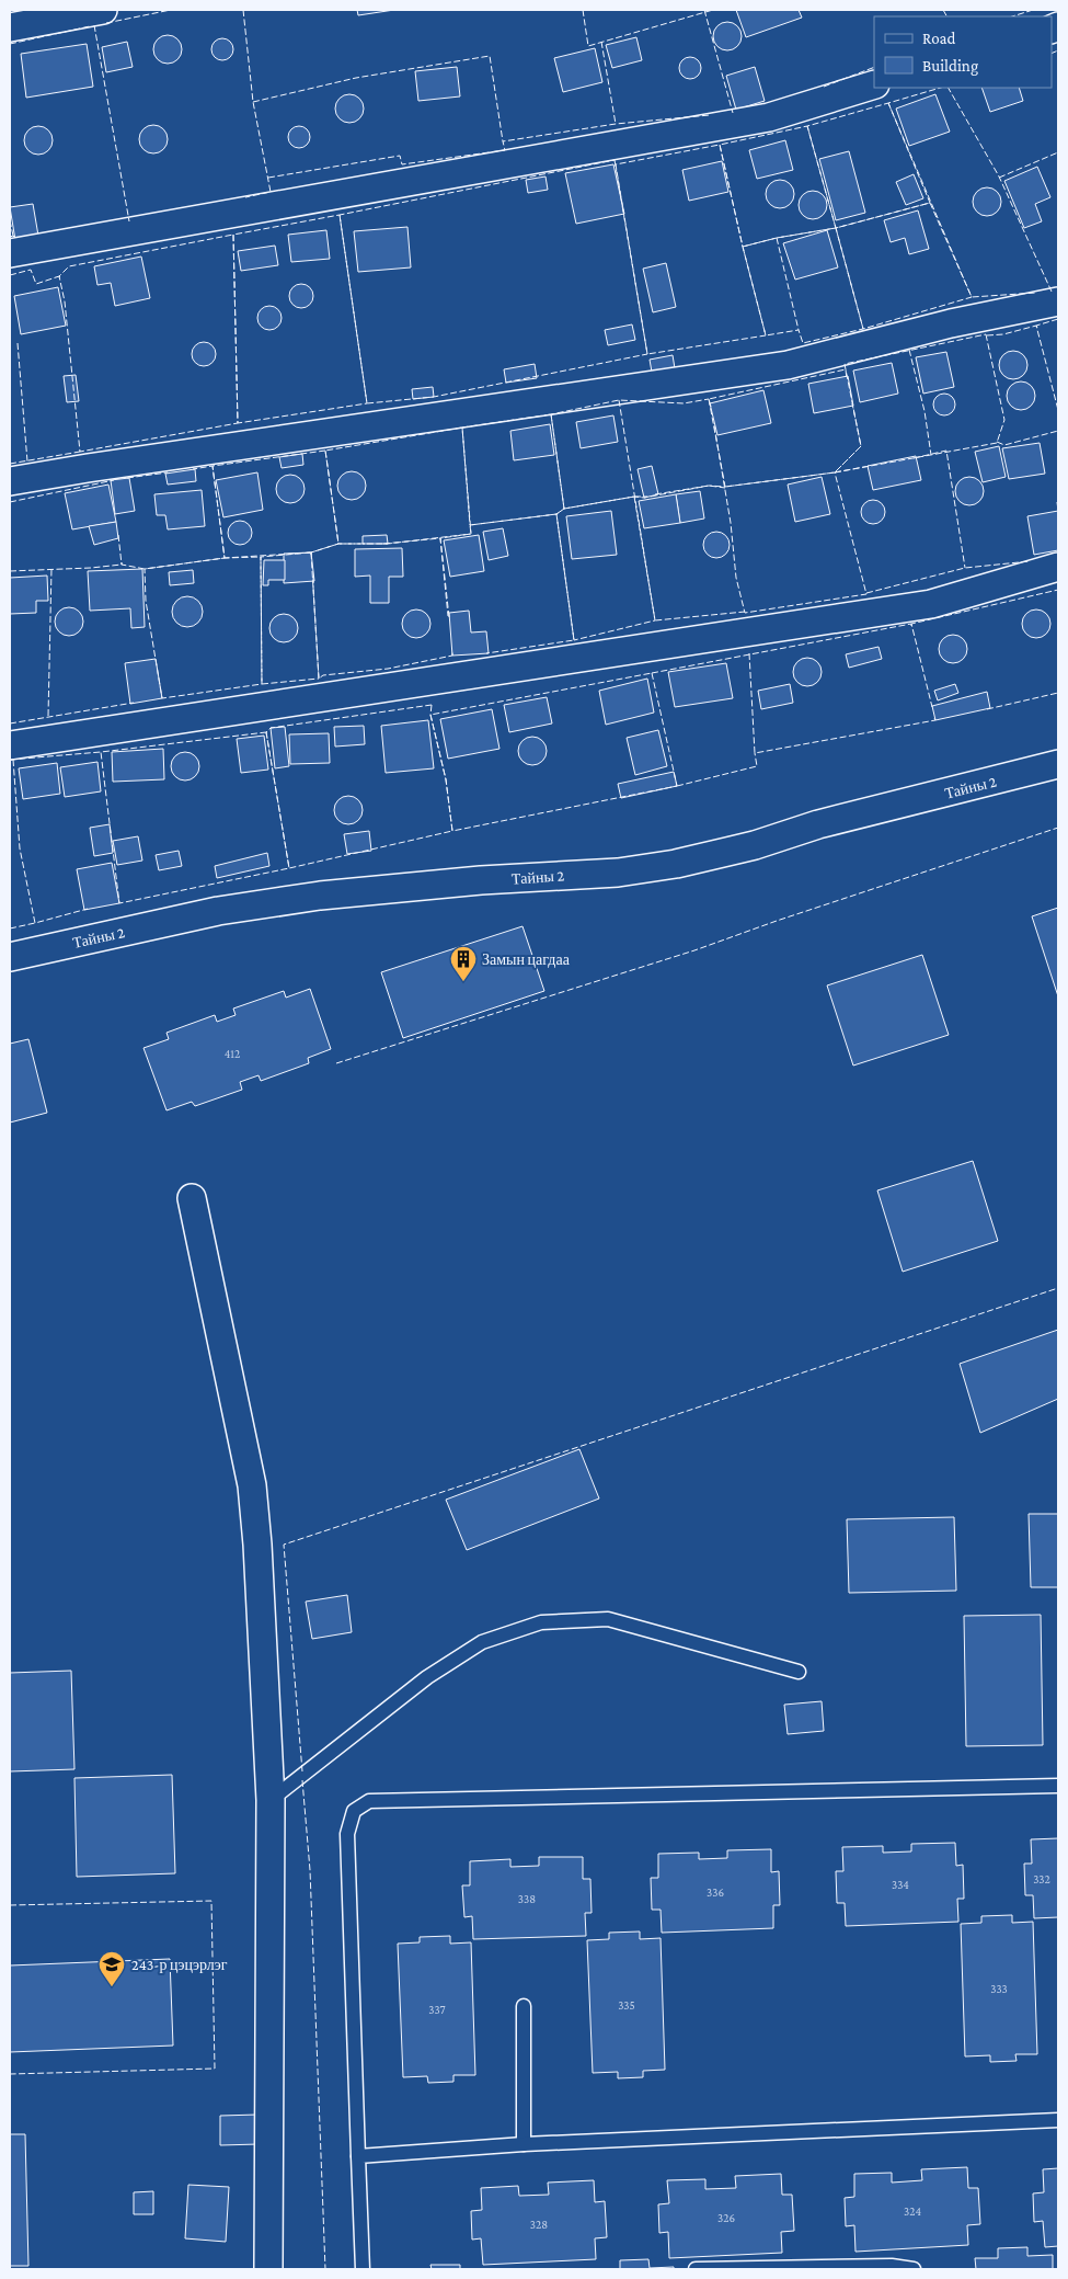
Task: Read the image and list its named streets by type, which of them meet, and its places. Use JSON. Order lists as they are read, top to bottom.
{
  "streets": {
    "street": ["Тайны 2"]
  },
  "places": {
    "building": ["Замын цагдаа"],
    "school or university": ["243-р цэцэрлэг"]
  },
  "house_numbers": [
    "412",
    "332",
    "334",
    "336",
    "338",
    "333",
    "335",
    "337",
    "324",
    "326",
    "328"
  ],
  "legend": ["Road", "Building"]
}
